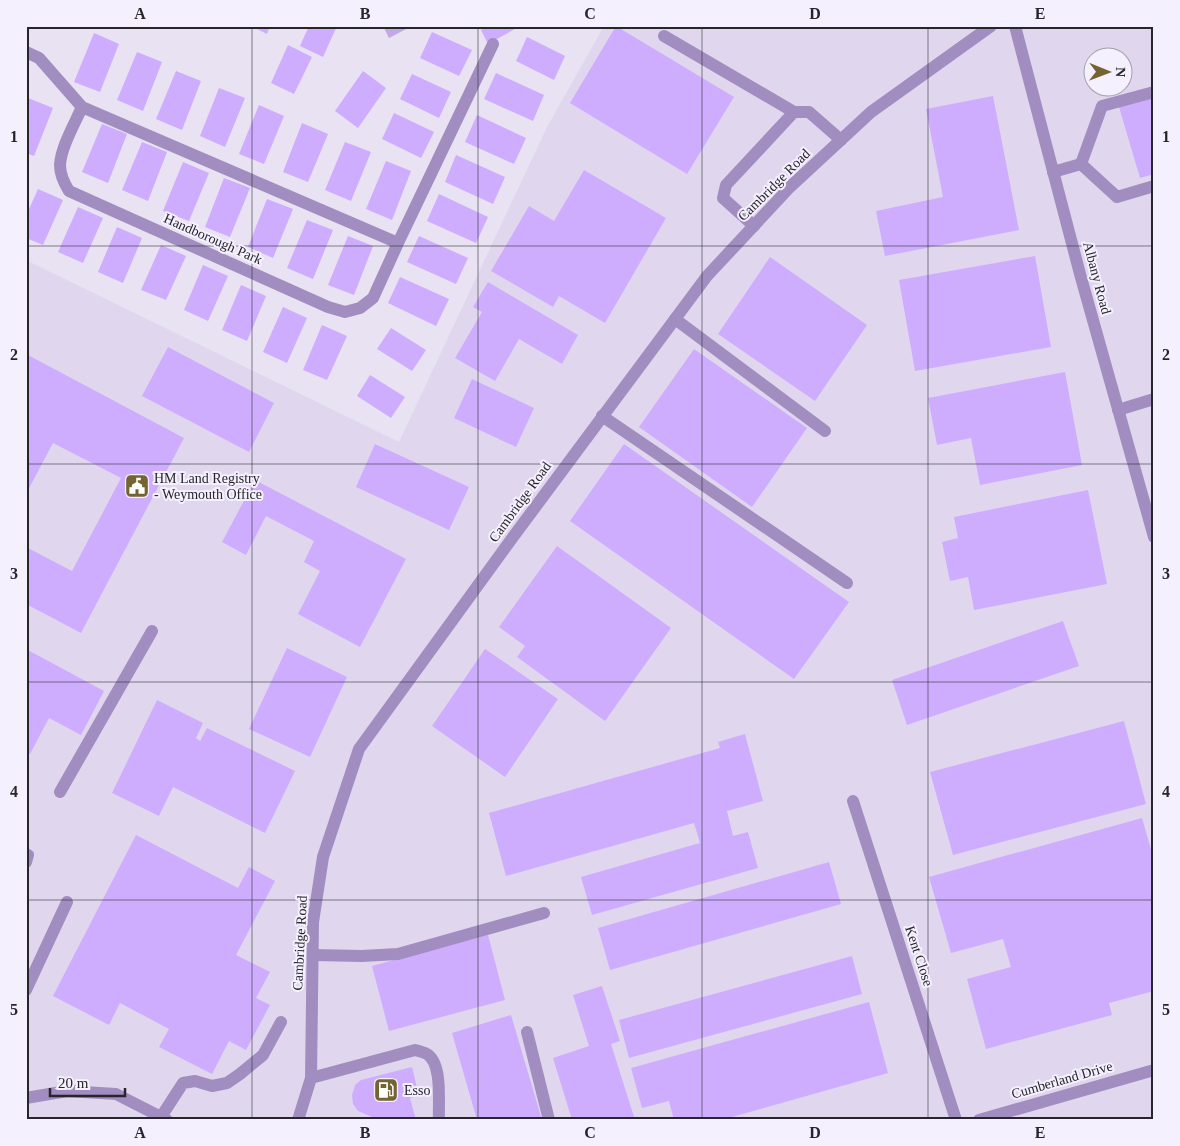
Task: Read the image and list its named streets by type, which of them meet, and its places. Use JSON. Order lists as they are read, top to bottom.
{
  "streets": {
    "street": [
      "Cambridge Road",
      "Handborough Park",
      "Albany Road",
      "Kent Close",
      "Cumberland Drive"
    ]
  },
  "places": {
    "public building": ["HM Land Registry - Weymouth Office"],
    "fuel station": ["Esso"]
  },
  "scale_bar": "20 m",
  "north": "right",
  "grid": {
    "columns": [
      "A",
      "B",
      "C",
      "D",
      "E"
    ],
    "rows": [
      "1",
      "2",
      "3",
      "4",
      "5"
    ]
  }
}
